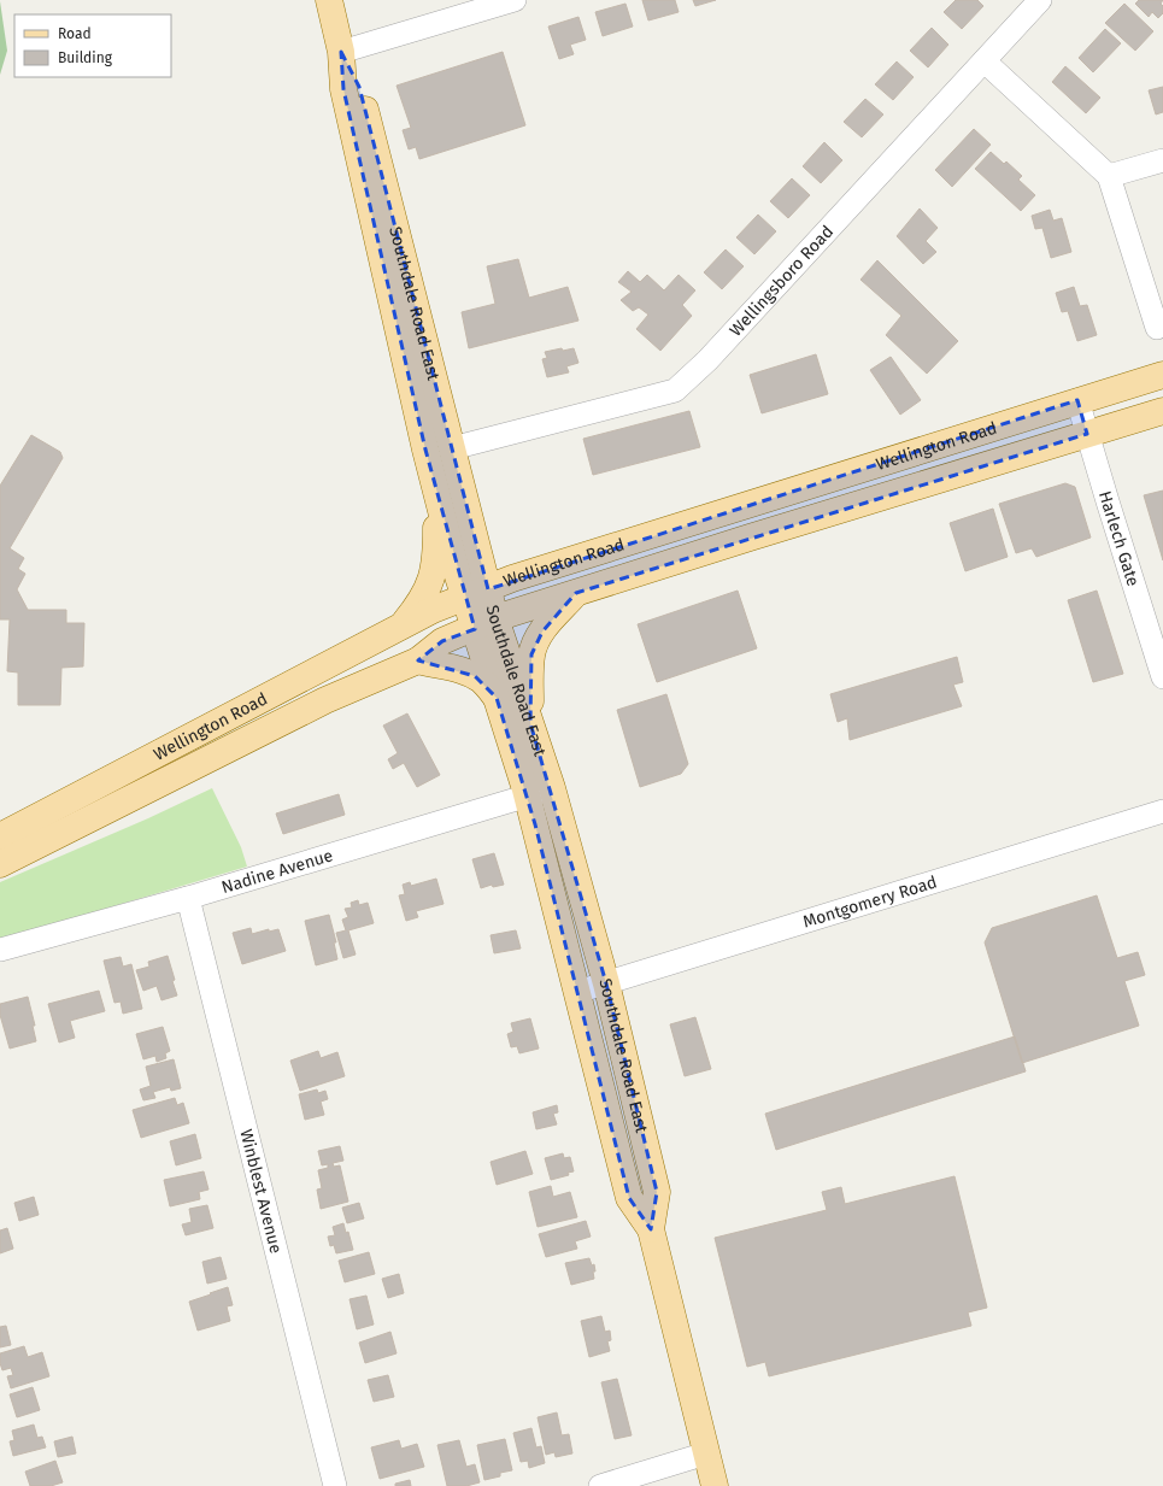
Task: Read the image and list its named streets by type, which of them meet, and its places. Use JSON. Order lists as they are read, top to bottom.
{
  "streets": {
    "main road": ["Southdale Road East", "Wellington Road"],
    "street": [
      "Wellingsboro Road",
      "Harlech Gate",
      "Nadine Avenue",
      "Montgomery Road",
      "Winblest Avenue"
    ]
  },
  "crossings": [
    ["Wellingsboro Road", "Southdale Road East"],
    ["Southdale Road East", "Wellington Road"],
    ["Southdale Road East", "Nadine Avenue"],
    ["Southdale Road East", "Montgomery Road"],
    ["Wellington Road", "Harlech Gate"],
    ["Nadine Avenue", "Winblest Avenue"]
  ],
  "legend": ["Road", "Building"]
}
